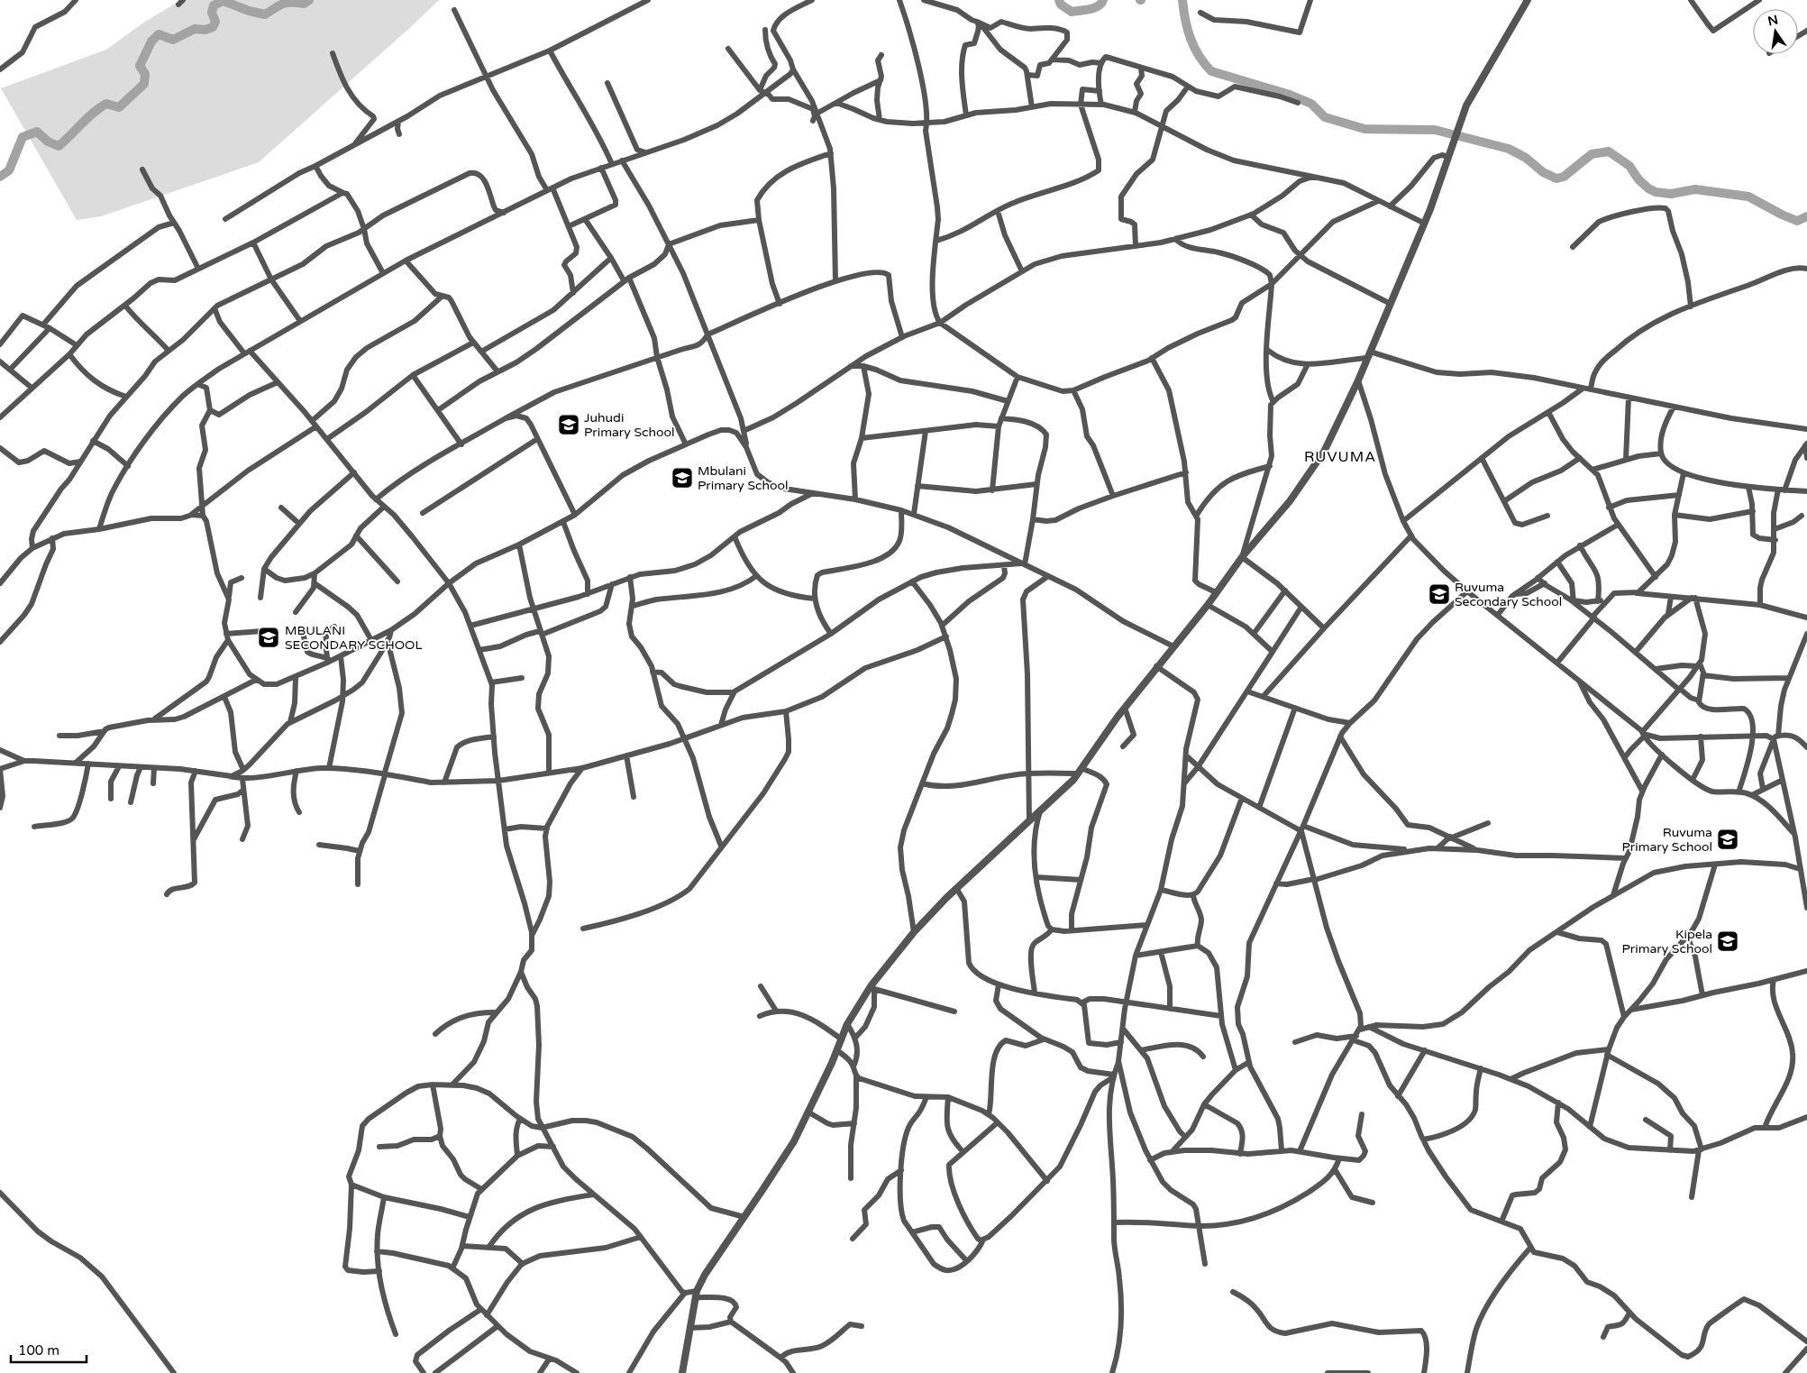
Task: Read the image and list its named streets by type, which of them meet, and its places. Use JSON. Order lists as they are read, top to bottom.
{
  "districts": ["RUVUMA"],
  "places": {
    "school or university": [
      "Juhudi Primary School",
      "Mbulani Primary School",
      "Ruvuma Secondary School",
      "MBULANI SECONDARY SCHOOL",
      "Ruvuma Primary School",
      "Kipela Primary School"
    ]
  },
  "scale_bar": "100 m",
  "north": "top"
}
